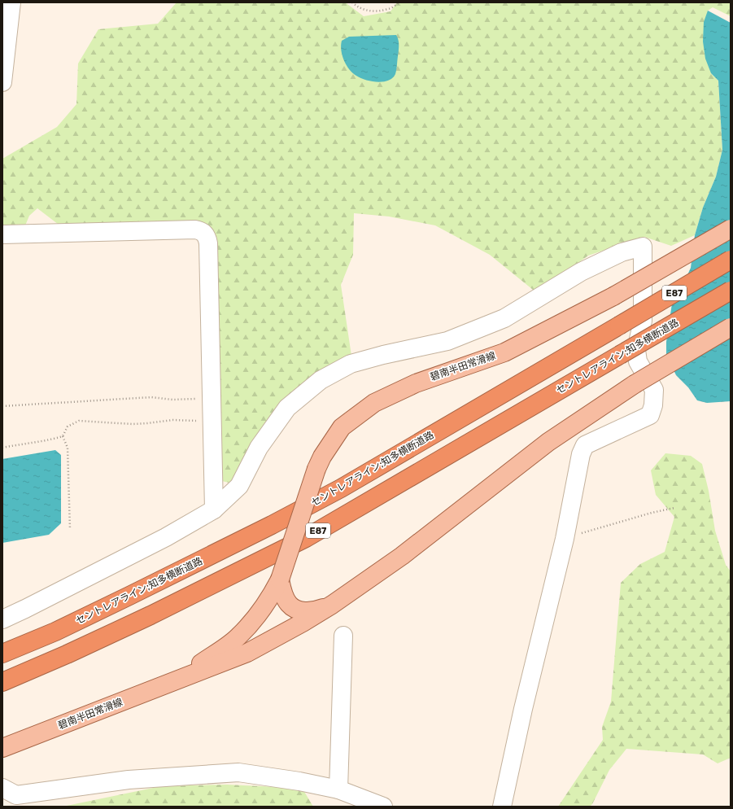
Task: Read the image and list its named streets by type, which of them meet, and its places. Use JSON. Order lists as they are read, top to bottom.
{
  "streets": {
    "highway": ["E87", "セントレアライン;知多横断道路"],
    "main road": ["碧南半田常滑線"]
  }
}
